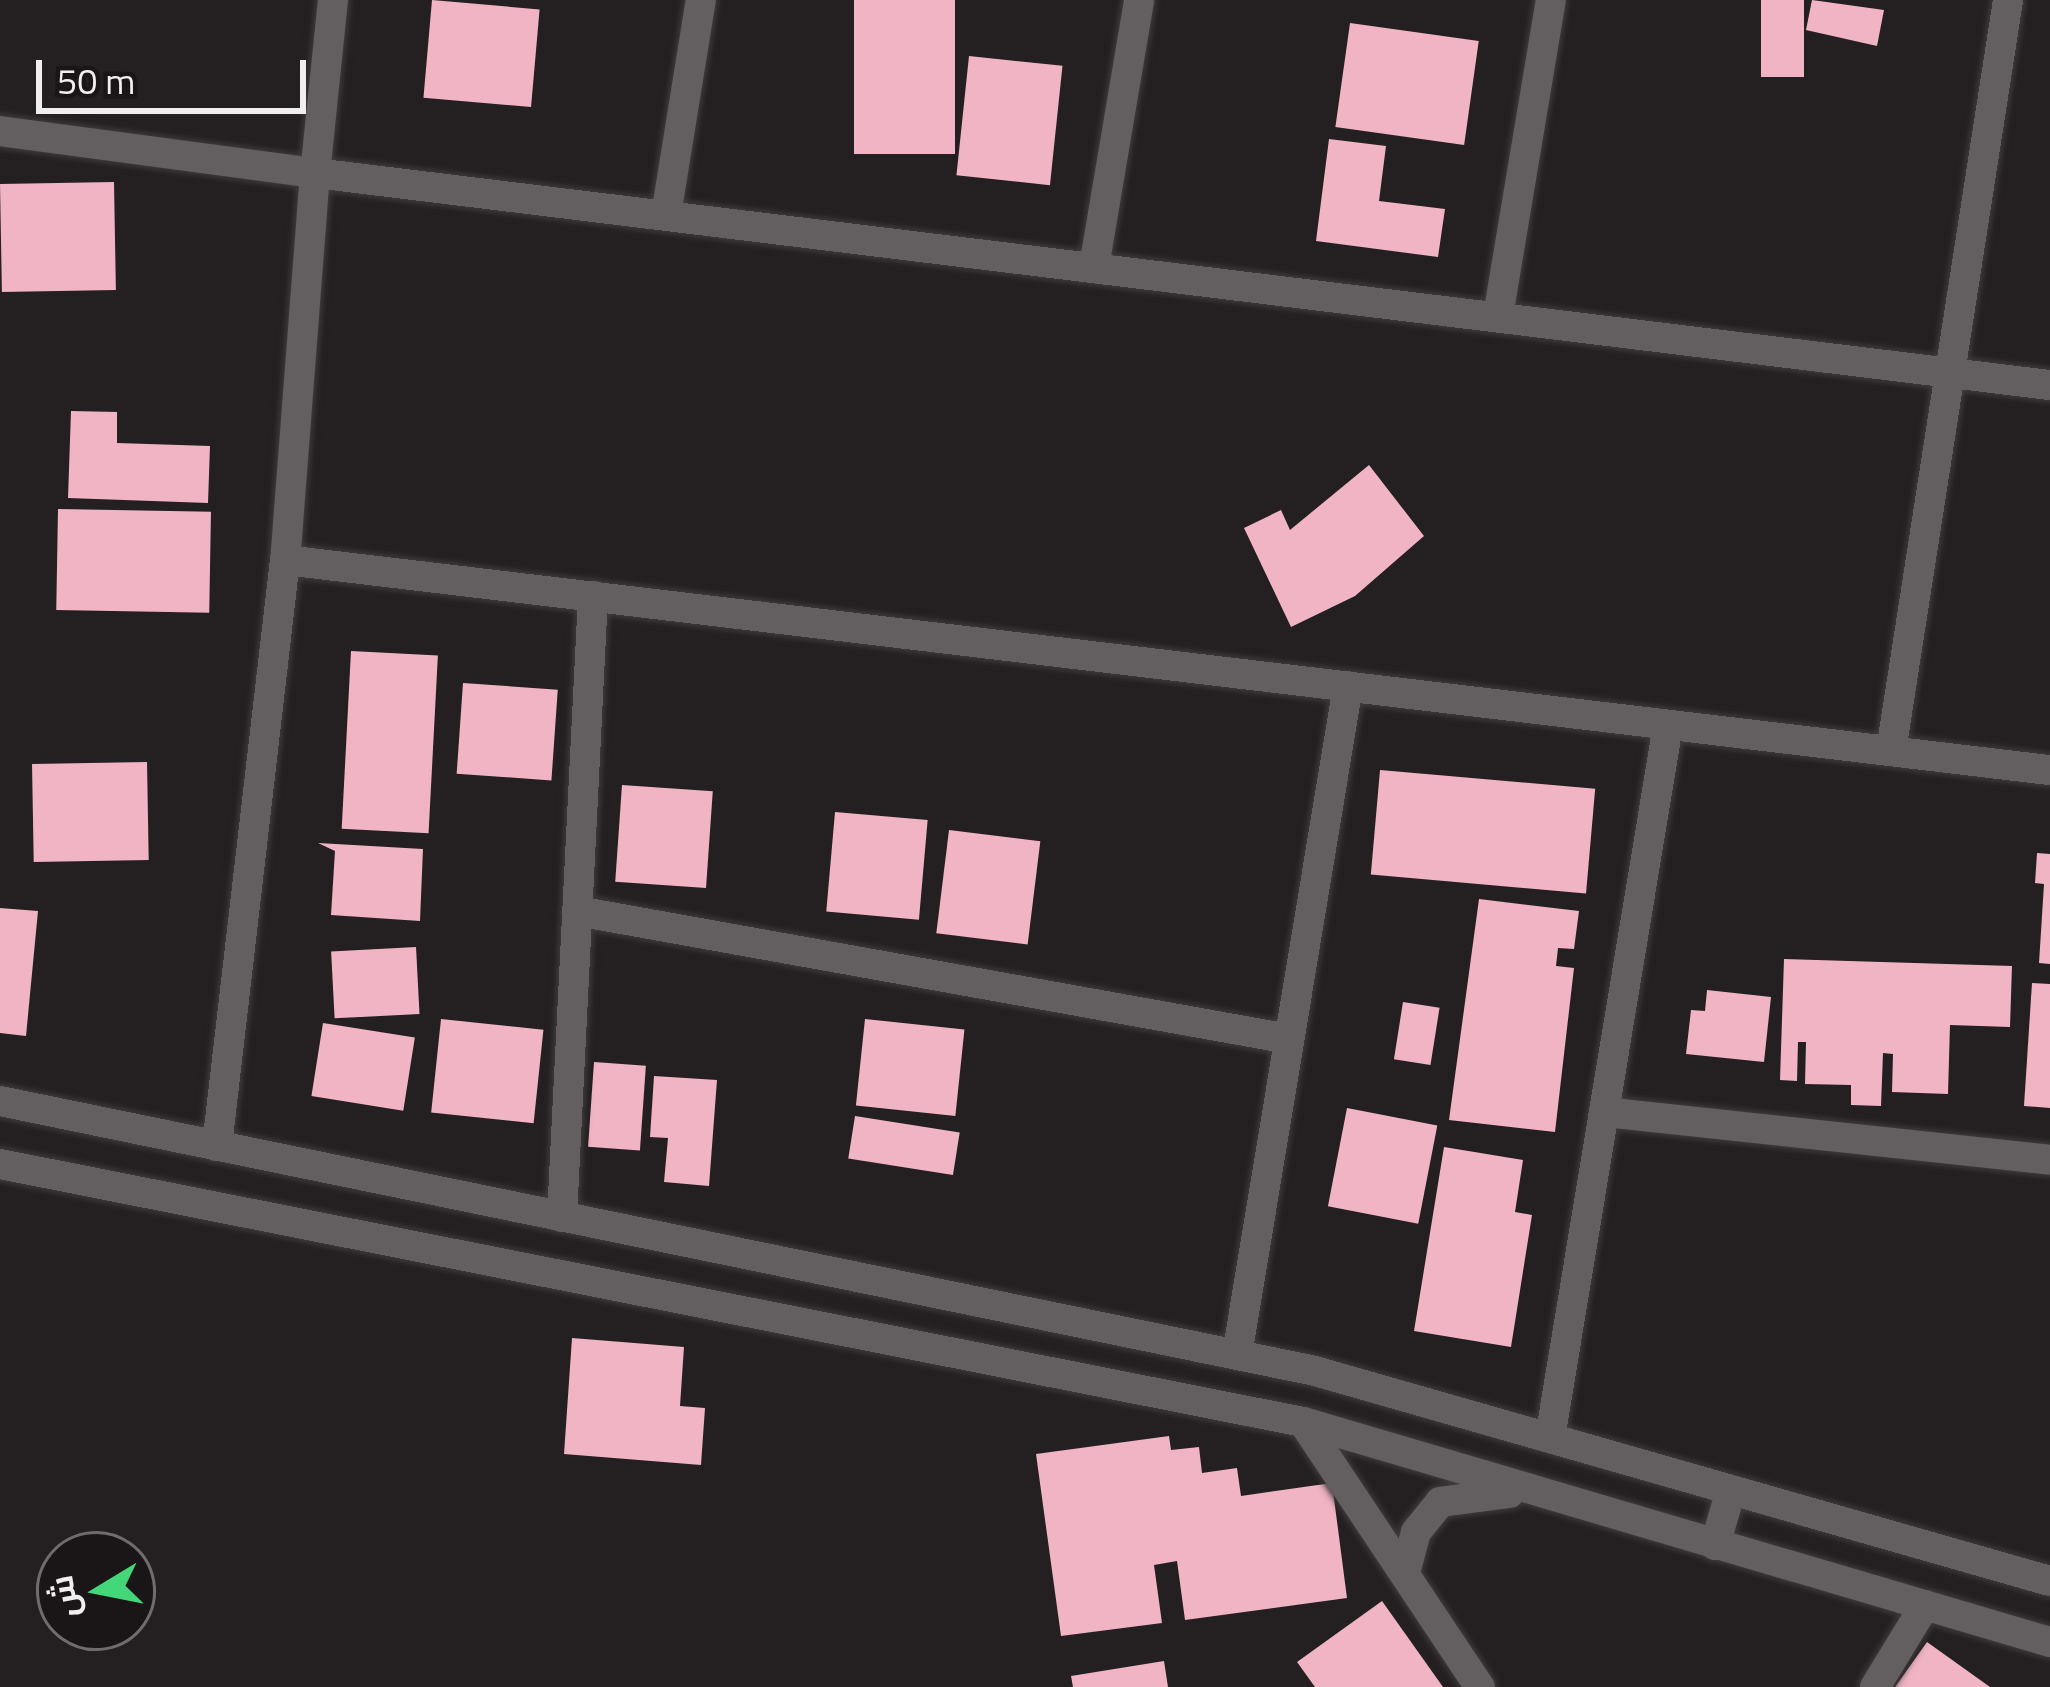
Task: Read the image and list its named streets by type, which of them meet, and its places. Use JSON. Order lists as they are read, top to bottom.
{
  "scale_bar": "50 m",
  "north": "left"
}
